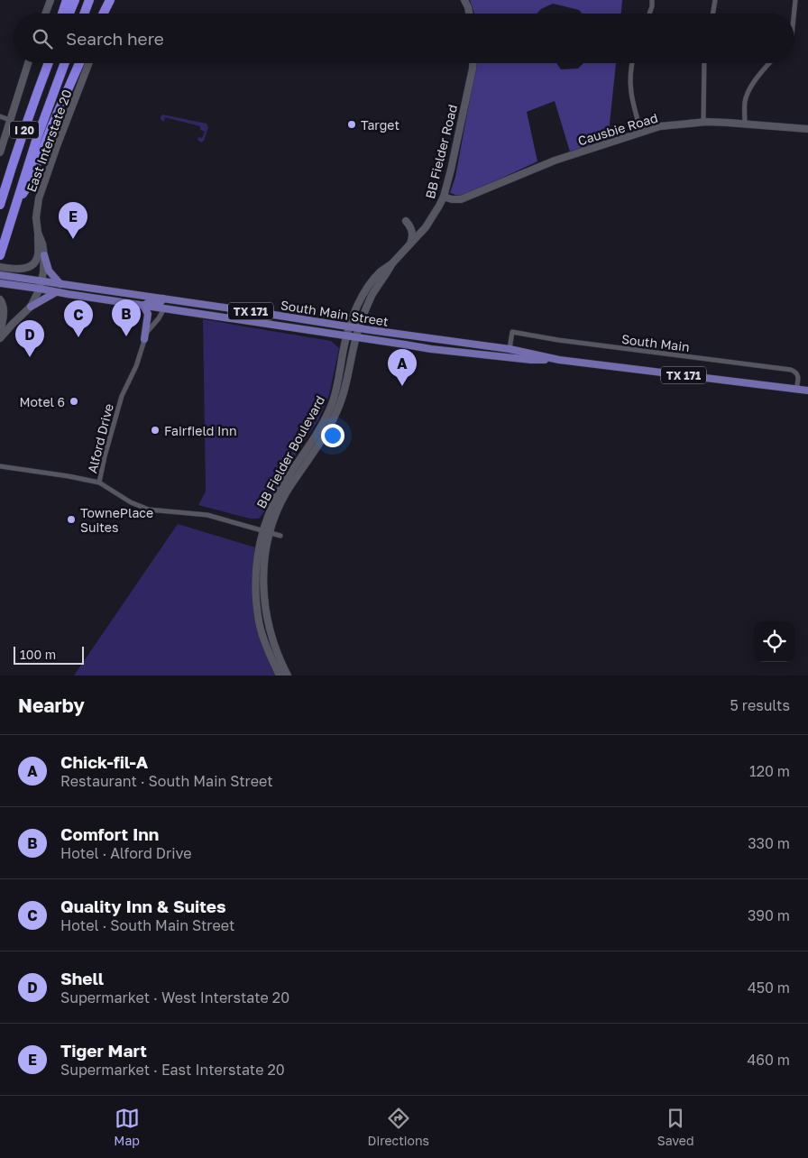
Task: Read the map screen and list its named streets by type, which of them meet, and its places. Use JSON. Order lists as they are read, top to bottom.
{
  "streets": {
    "highway": ["I 20"],
    "main road": ["TX 171", "South Main Street"],
    "street": [
      "Causbie Road",
      "East Interstate 20",
      "BB Fielder Road",
      "South Main",
      "Alford Drive",
      "BB Fielder Boulevard"
    ]
  },
  "crossings": [
    ["Causbie Road", "BB Fielder Road"],
    ["East Interstate 20", "South Main Street"],
    ["BB Fielder Road", "BB Fielder Boulevard"],
    ["South Main Street", "South Main"],
    ["South Main Street", "Alford Drive"],
    ["South Main Street", "BB Fielder Boulevard"]
  ],
  "places": [
    "Target",
    "Motel 6",
    "Fairfield Inn",
    "TownePlace Suites"
  ],
  "scale_bar": "100 m",
  "page": {
    "search": "Search here",
    "pins": [
      "E",
      "B",
      "C",
      "D",
      "A"
    ],
    "scale": "100 m",
    "heading": ["Nearby", "5 results"],
    "list": [
      {
        "mark": "A",
        "name": "Chick-fil-A",
        "note": "Restaurant · South Main Street",
        "value": "120 m"
      },
      {
        "mark": "B",
        "name": "Comfort Inn",
        "note": "Hotel · Alford Drive",
        "value": "330 m"
      },
      {
        "mark": "C",
        "name": "Quality Inn & Suites",
        "note": "Hotel · South Main Street",
        "value": "390 m"
      },
      {
        "mark": "D",
        "name": "Shell",
        "note": "Supermarket · West Interstate 20",
        "value": "450 m"
      },
      {
        "mark": "E",
        "name": "Tiger Mart",
        "note": "Supermarket · East Interstate 20",
        "value": "460 m"
      }
    ],
    "nav": ["Map", "Directions", "Saved"]
  }
}
